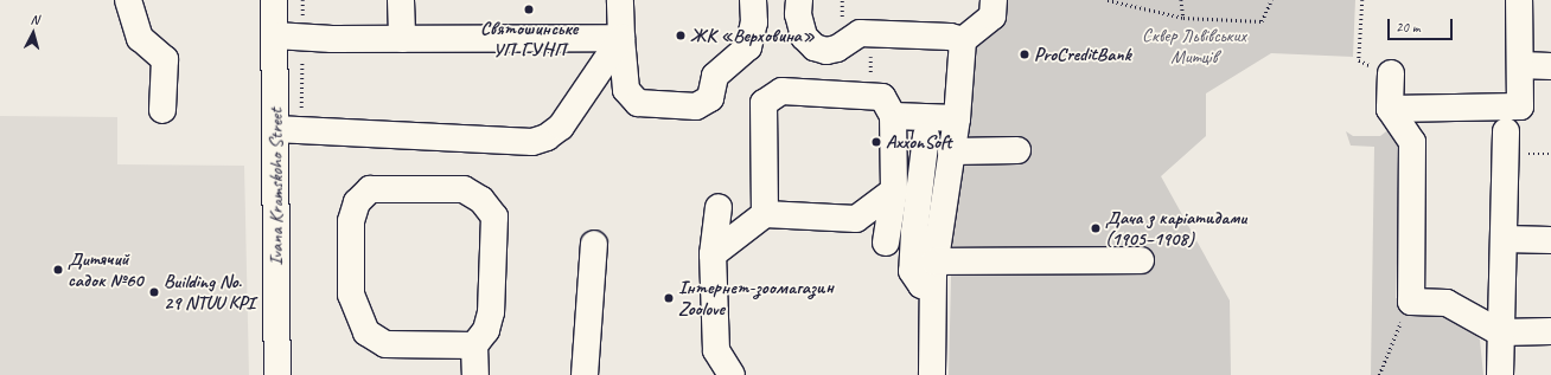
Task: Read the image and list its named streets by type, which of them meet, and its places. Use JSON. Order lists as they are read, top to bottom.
{
  "streets": {
    "street": ["Ivana Kramskoho Street"]
  },
  "parks": ["Сквер Львівських Митців"],
  "places": [
    "Святошинське УП ГУНП",
    "ЖК «Верховина»",
    "ProCreditBank",
    "AxxonSoft",
    "Дача з каріатидами (1905–1908)",
    "Дитячий садок №60",
    "Building No. 29 NTUU KPI",
    "Інтернет-зоомагазин Zoolove"
  ],
  "scale_bar": "20 m",
  "north": "top"
}
